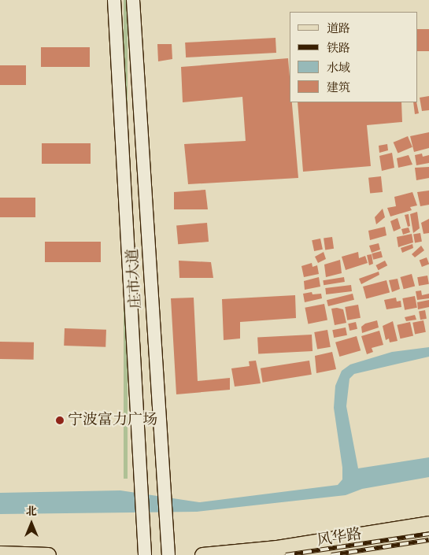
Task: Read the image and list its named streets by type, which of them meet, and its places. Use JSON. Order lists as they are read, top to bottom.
{
  "streets": {
    "main road": ["庄市大道", "风华路"]
  },
  "places": ["宁波富力广场"],
  "legend": [
    "道路",
    "铁路",
    "水域",
    "建筑"
  ],
  "north": "top"
}
